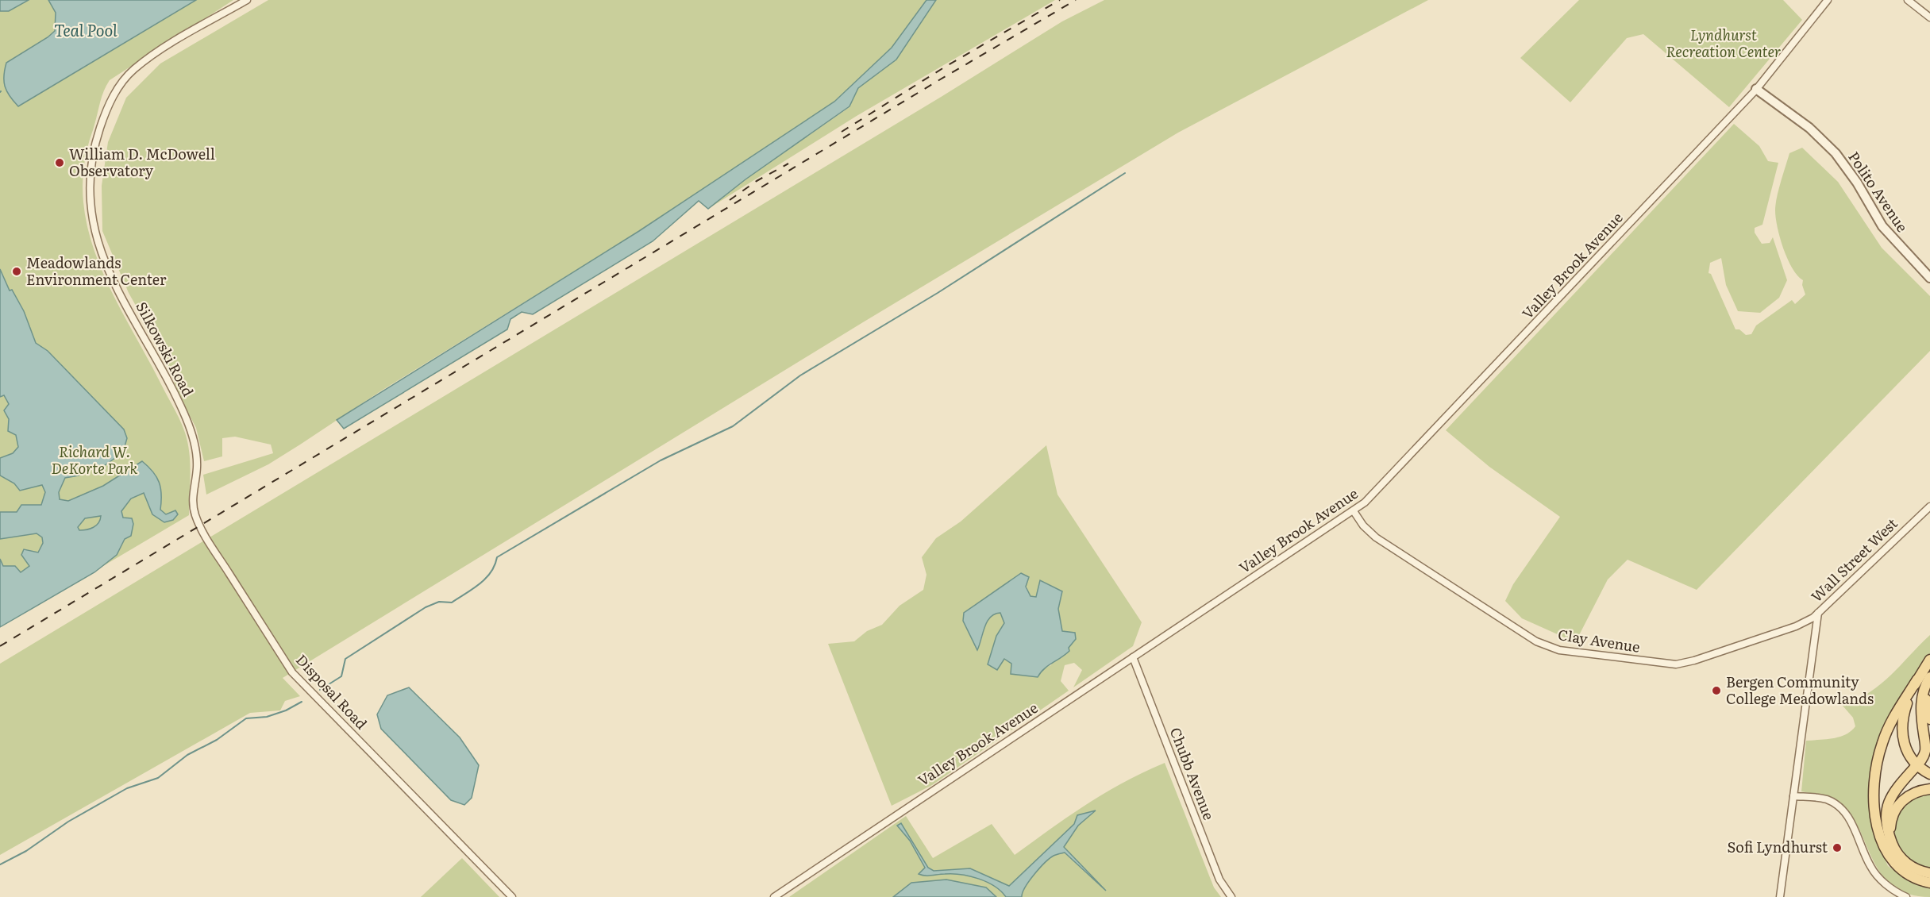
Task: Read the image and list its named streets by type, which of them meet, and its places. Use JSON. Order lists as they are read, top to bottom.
{
  "streets": {
    "street": [
      "Polito Avenue",
      "Valley Brook Avenue",
      "Silkowski Road",
      "Wall Street West",
      "Clay Avenue",
      "Disposal Road",
      "Chubb Avenue"
    ]
  },
  "crossings": [
    ["Polito Avenue", "Valley Brook Avenue"],
    ["Valley Brook Avenue", "Clay Avenue"],
    ["Valley Brook Avenue", "Chubb Avenue"],
    ["Silkowski Road", "Disposal Road"],
    ["Wall Street West", "Clay Avenue"]
  ],
  "water": ["Teal Pool"],
  "parks": ["Lyndhurst Recreation Center", "Richard W. DeKorte Park"],
  "places": [
    "William D. McDowell Observatory",
    "Meadowlands Environment Center",
    "Bergen Community College Meadowlands",
    "Sofi Lyndhurst"
  ]
}
